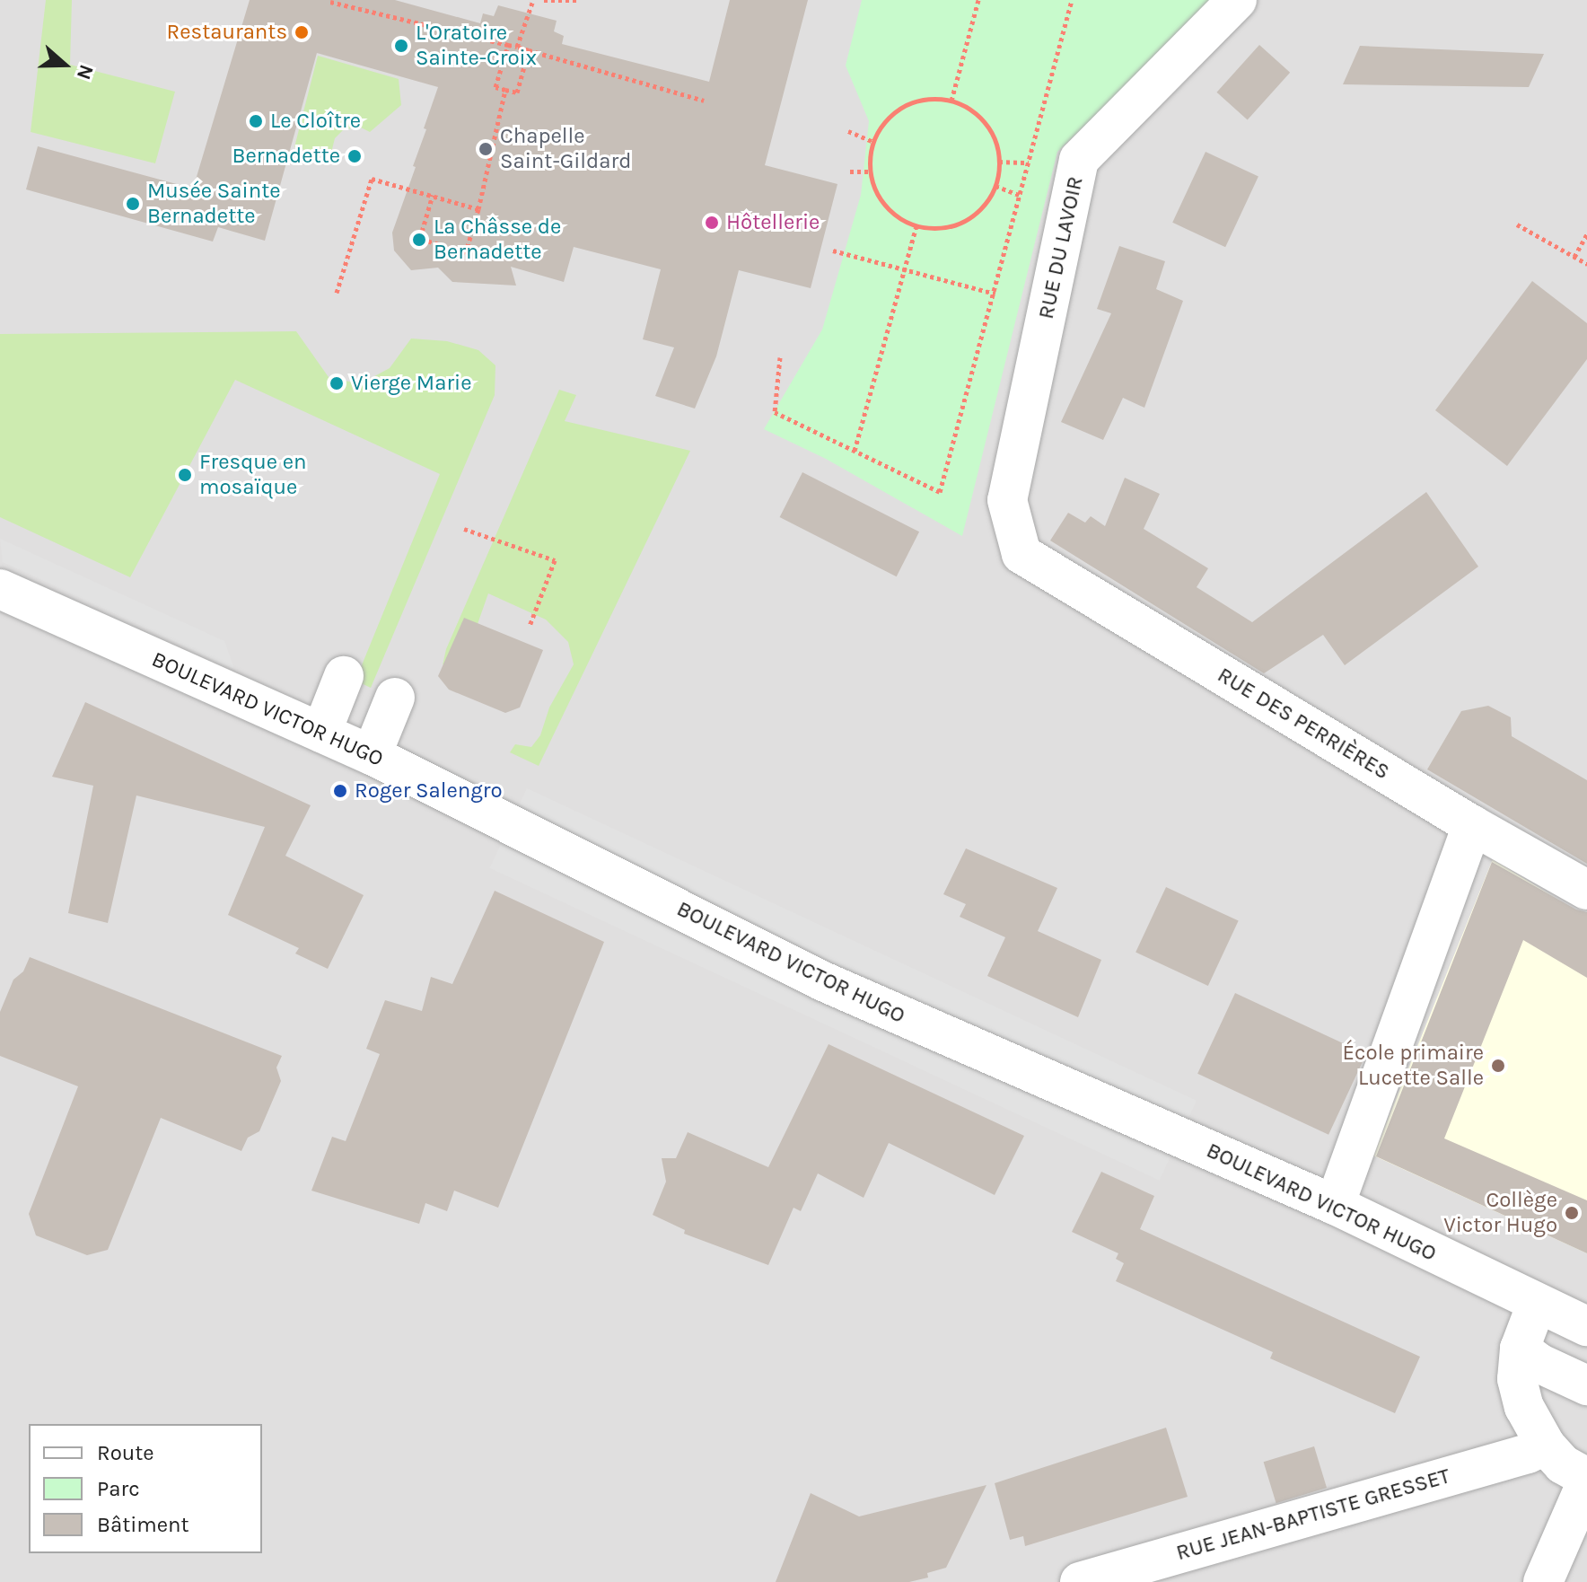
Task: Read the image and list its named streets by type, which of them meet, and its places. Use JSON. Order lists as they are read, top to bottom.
{
  "streets": {
    "street": [
      "RUE DU LAVOIR",
      "BOULEVARD VICTOR HUGO",
      "RUE DES PERRIÈRES",
      "RUE JEAN-BAPTISTE GRESSET"
    ]
  },
  "crossings": [
    ["RUE DU LAVOIR", "RUE DES PERRIÈRES"]
  ],
  "places": [
    "Restaurants",
    "L'Oratoire Sainte-Croix",
    "Le Cloître",
    "Chapelle Saint-Gildard",
    "Bernadette",
    "Musée Sainte Bernadette",
    "Hôtellerie",
    "La Châsse de Bernadette",
    "Vierge Marie",
    "Fresque en mosaïque",
    "Roger Salengro",
    "École primaire Lucette Salle",
    "Collège Victor Hugo"
  ],
  "legend": ["Route", "Parc", "Bâtiment"],
  "north": "right"
}
